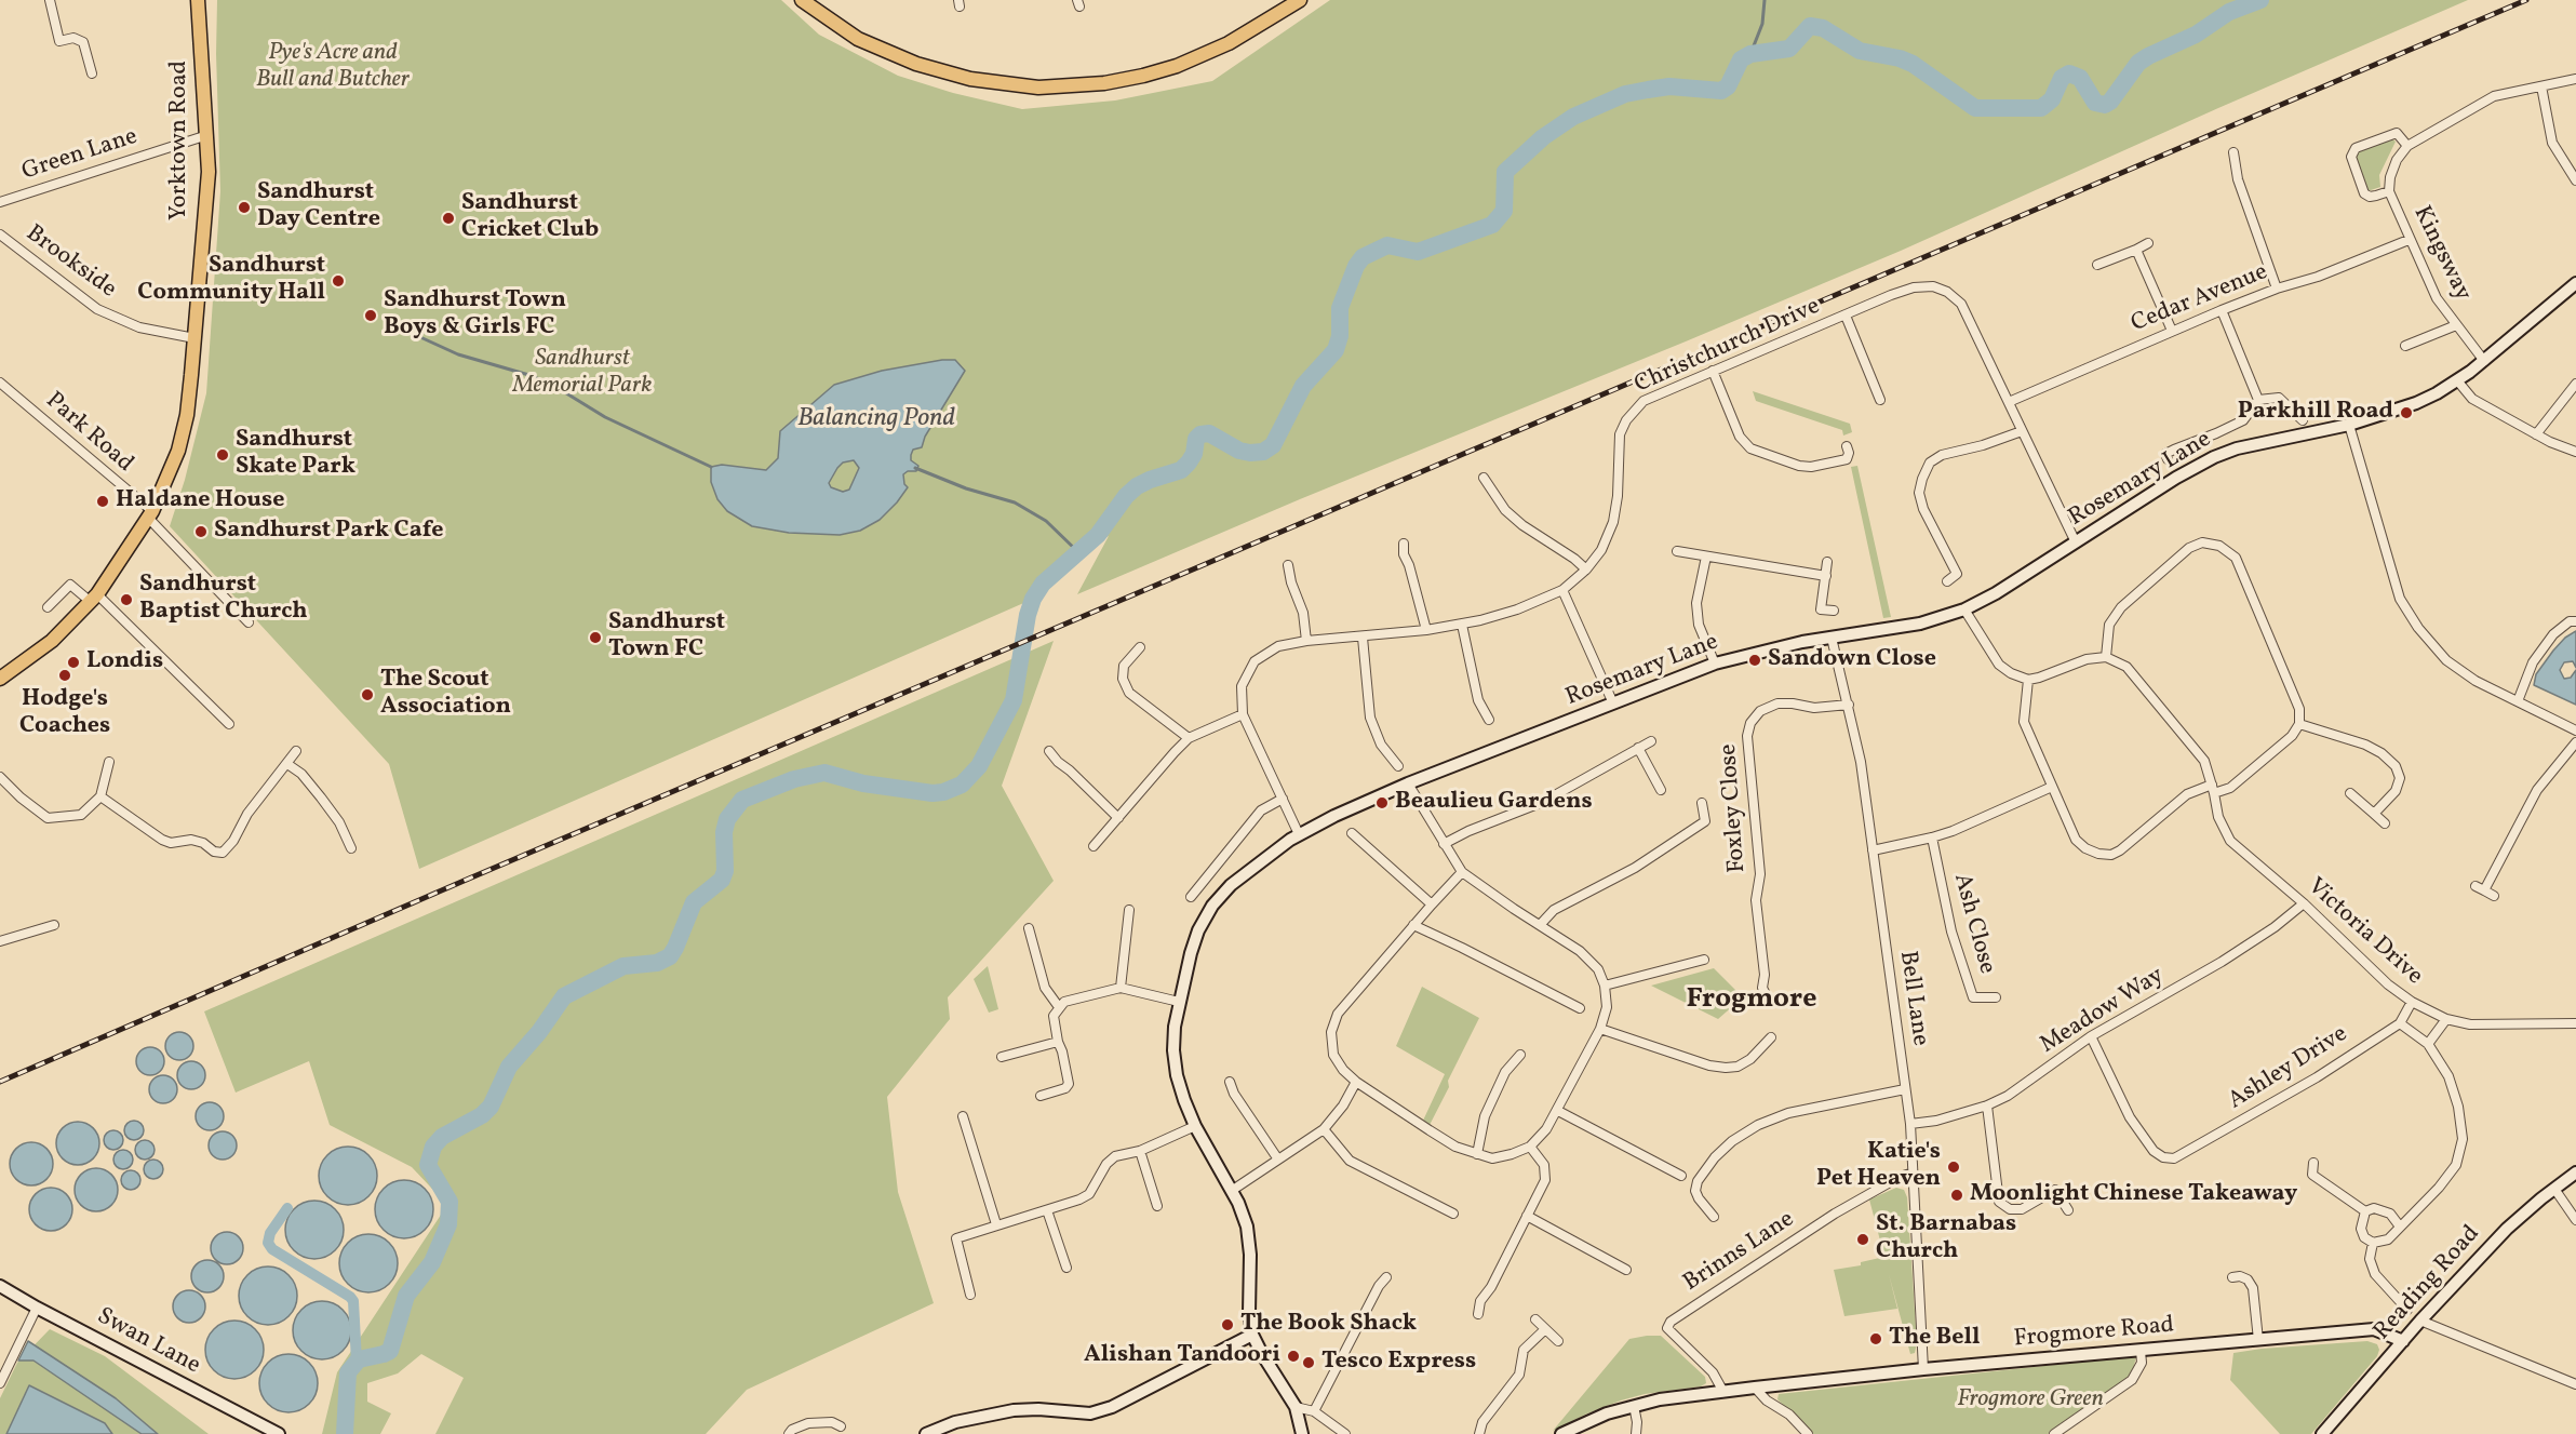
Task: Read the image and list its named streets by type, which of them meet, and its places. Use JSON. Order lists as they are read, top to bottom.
{
  "streets": {
    "main road": ["Yorktown Road"],
    "street": [
      "Green Lane",
      "Kingsway",
      "Brookside",
      "Cedar Avenue",
      "Christchurch Drive",
      "Park Road",
      "Rosemary Lane",
      "Foxley Close",
      "Ash Close",
      "Victoria Drive",
      "Bell Lane",
      "Meadow Way",
      "Ashley Drive",
      "Brinns Lane",
      "Reading Road",
      "Frogmore Road",
      "Swan Lane"
    ]
  },
  "crossings": [
    ["Yorktown Road", "Green Lane"],
    ["Yorktown Road", "Brookside"],
    ["Yorktown Road", "Park Road"],
    ["Kingsway", "Cedar Avenue"],
    ["Kingsway", "Rosemary Lane"],
    ["Cedar Avenue", "Christchurch Drive"],
    ["Christchurch Drive", "Rosemary Lane"],
    ["Rosemary Lane", "Bell Lane"],
    ["Foxley Close", "Bell Lane"],
    ["Victoria Drive", "Meadow Way"],
    ["Victoria Drive", "Ashley Drive"],
    ["Bell Lane", "Meadow Way"],
    ["Bell Lane", "Brinns Lane"],
    ["Bell Lane", "Frogmore Road"],
    ["Meadow Way", "Ashley Drive"],
    ["Brinns Lane", "Frogmore Road"],
    ["Reading Road", "Frogmore Road"]
  ],
  "districts": ["Frogmore"],
  "water": ["Balancing Pond"],
  "parks": ["Pye's Acre and Bull and Butcher", "Sandhurst Memorial Park", "Frogmore Green"],
  "places": [
    "Sandhurst Day Centre",
    "Sandhurst Cricket Club",
    "Sandhurst Community Hall",
    "Sandhurst Town Boys & Girls FC",
    "Parkhill Road",
    "Sandhurst Skate Park",
    "Haldane House",
    "Sandhurst Park Cafe",
    "Sandhurst Baptist Church",
    "Sandhurst Town FC",
    "Sandown Close",
    "Londis",
    "Hodge's Coaches",
    "The Scout Association",
    "Beaulieu Gardens",
    "Katie's Pet Heaven",
    "Moonlight Chinese Takeaway",
    "St. Barnabas Church",
    "The Book Shack",
    "The Bell",
    "Alishan Tandoori",
    "Tesco Express"
  ]
}
